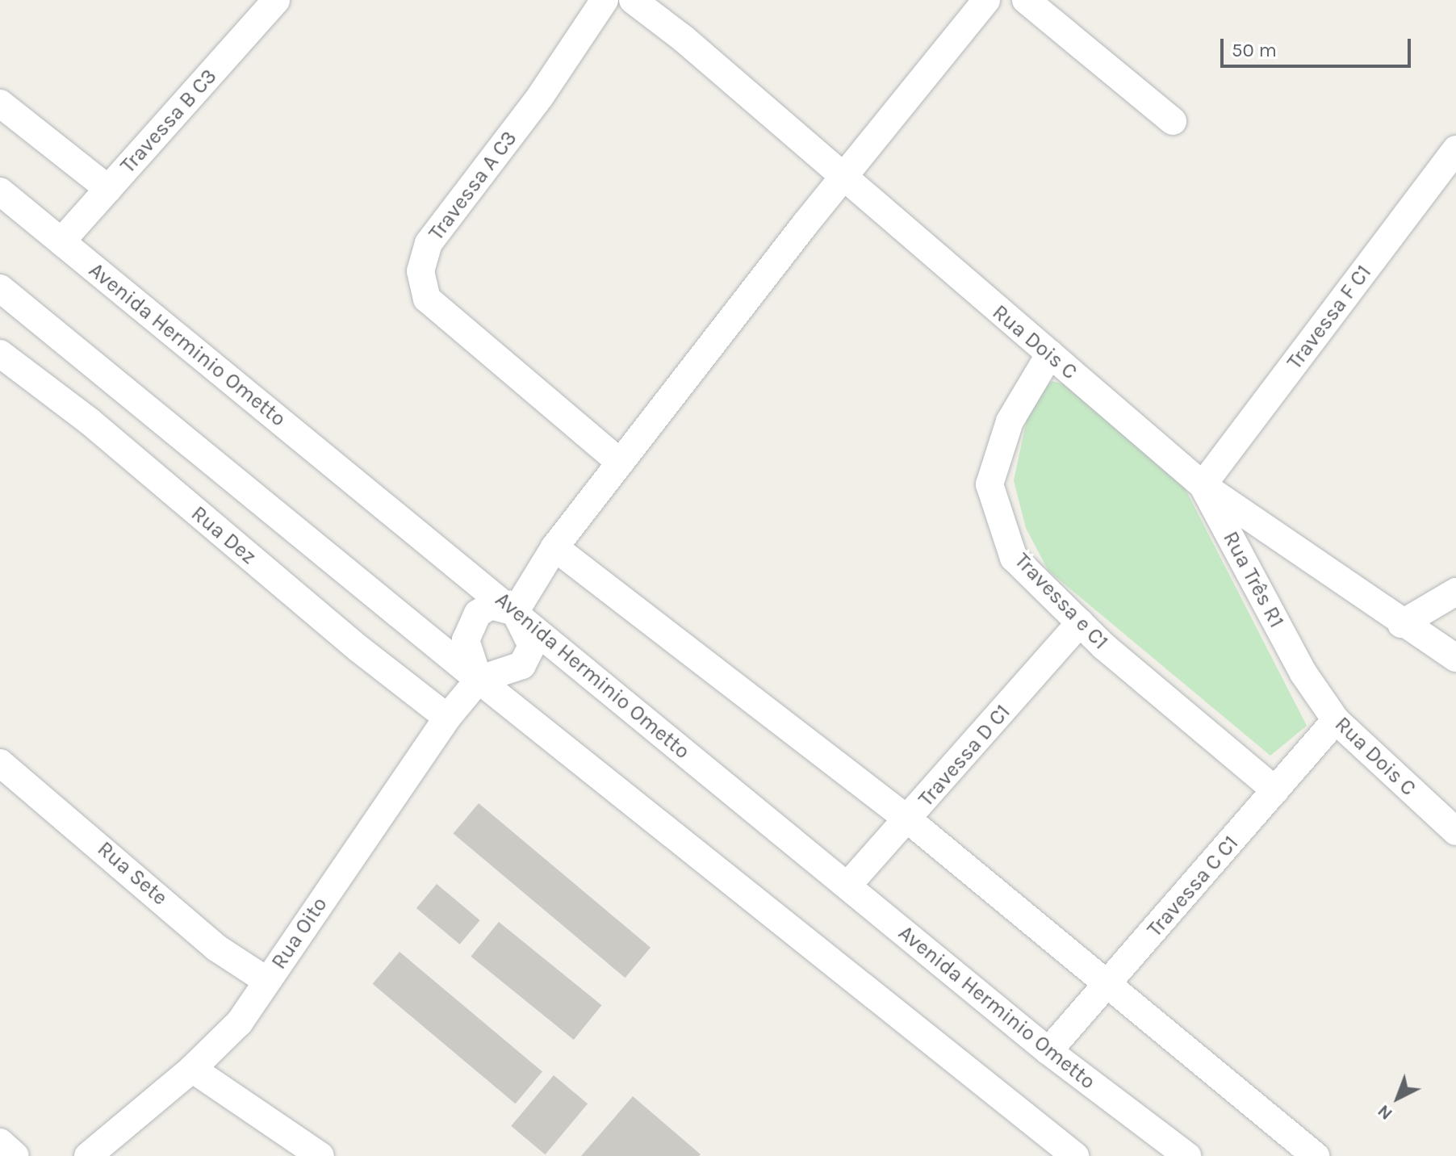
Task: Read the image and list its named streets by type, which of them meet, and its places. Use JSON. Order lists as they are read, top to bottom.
{
  "streets": {
    "street": [
      "Travessa B C3",
      "Travessa A C3",
      "Travessa F C1",
      "Rua Dois C",
      "Avenida Herminio Ometto",
      "Rua Dez",
      "Rua Três R1",
      "Travessa e C1",
      "Travessa D C1",
      "Rua Sete",
      "Travessa C C1",
      "Rua Oito"
    ]
  },
  "crossings": [
    ["Travessa B C3", "Avenida Herminio Ometto"],
    ["Travessa F C1", "Rua Dois C"],
    ["Travessa F C1", "Rua Três R1"],
    ["Rua Dois C", "Rua Três R1"],
    ["Rua Dois C", "Travessa e C1"],
    ["Rua Dois C", "Travessa C C1"],
    ["Avenida Herminio Ometto", "Travessa D C1"],
    ["Avenida Herminio Ometto", "Travessa C C1"],
    ["Avenida Herminio Ometto", "Rua Oito"],
    ["Rua Dez", "Rua Oito"],
    ["Travessa e C1", "Travessa D C1"],
    ["Travessa e C1", "Travessa C C1"],
    ["Rua Sete", "Rua Oito"]
  ],
  "scale_bar": "50 m",
  "north": "bottom left"
}
